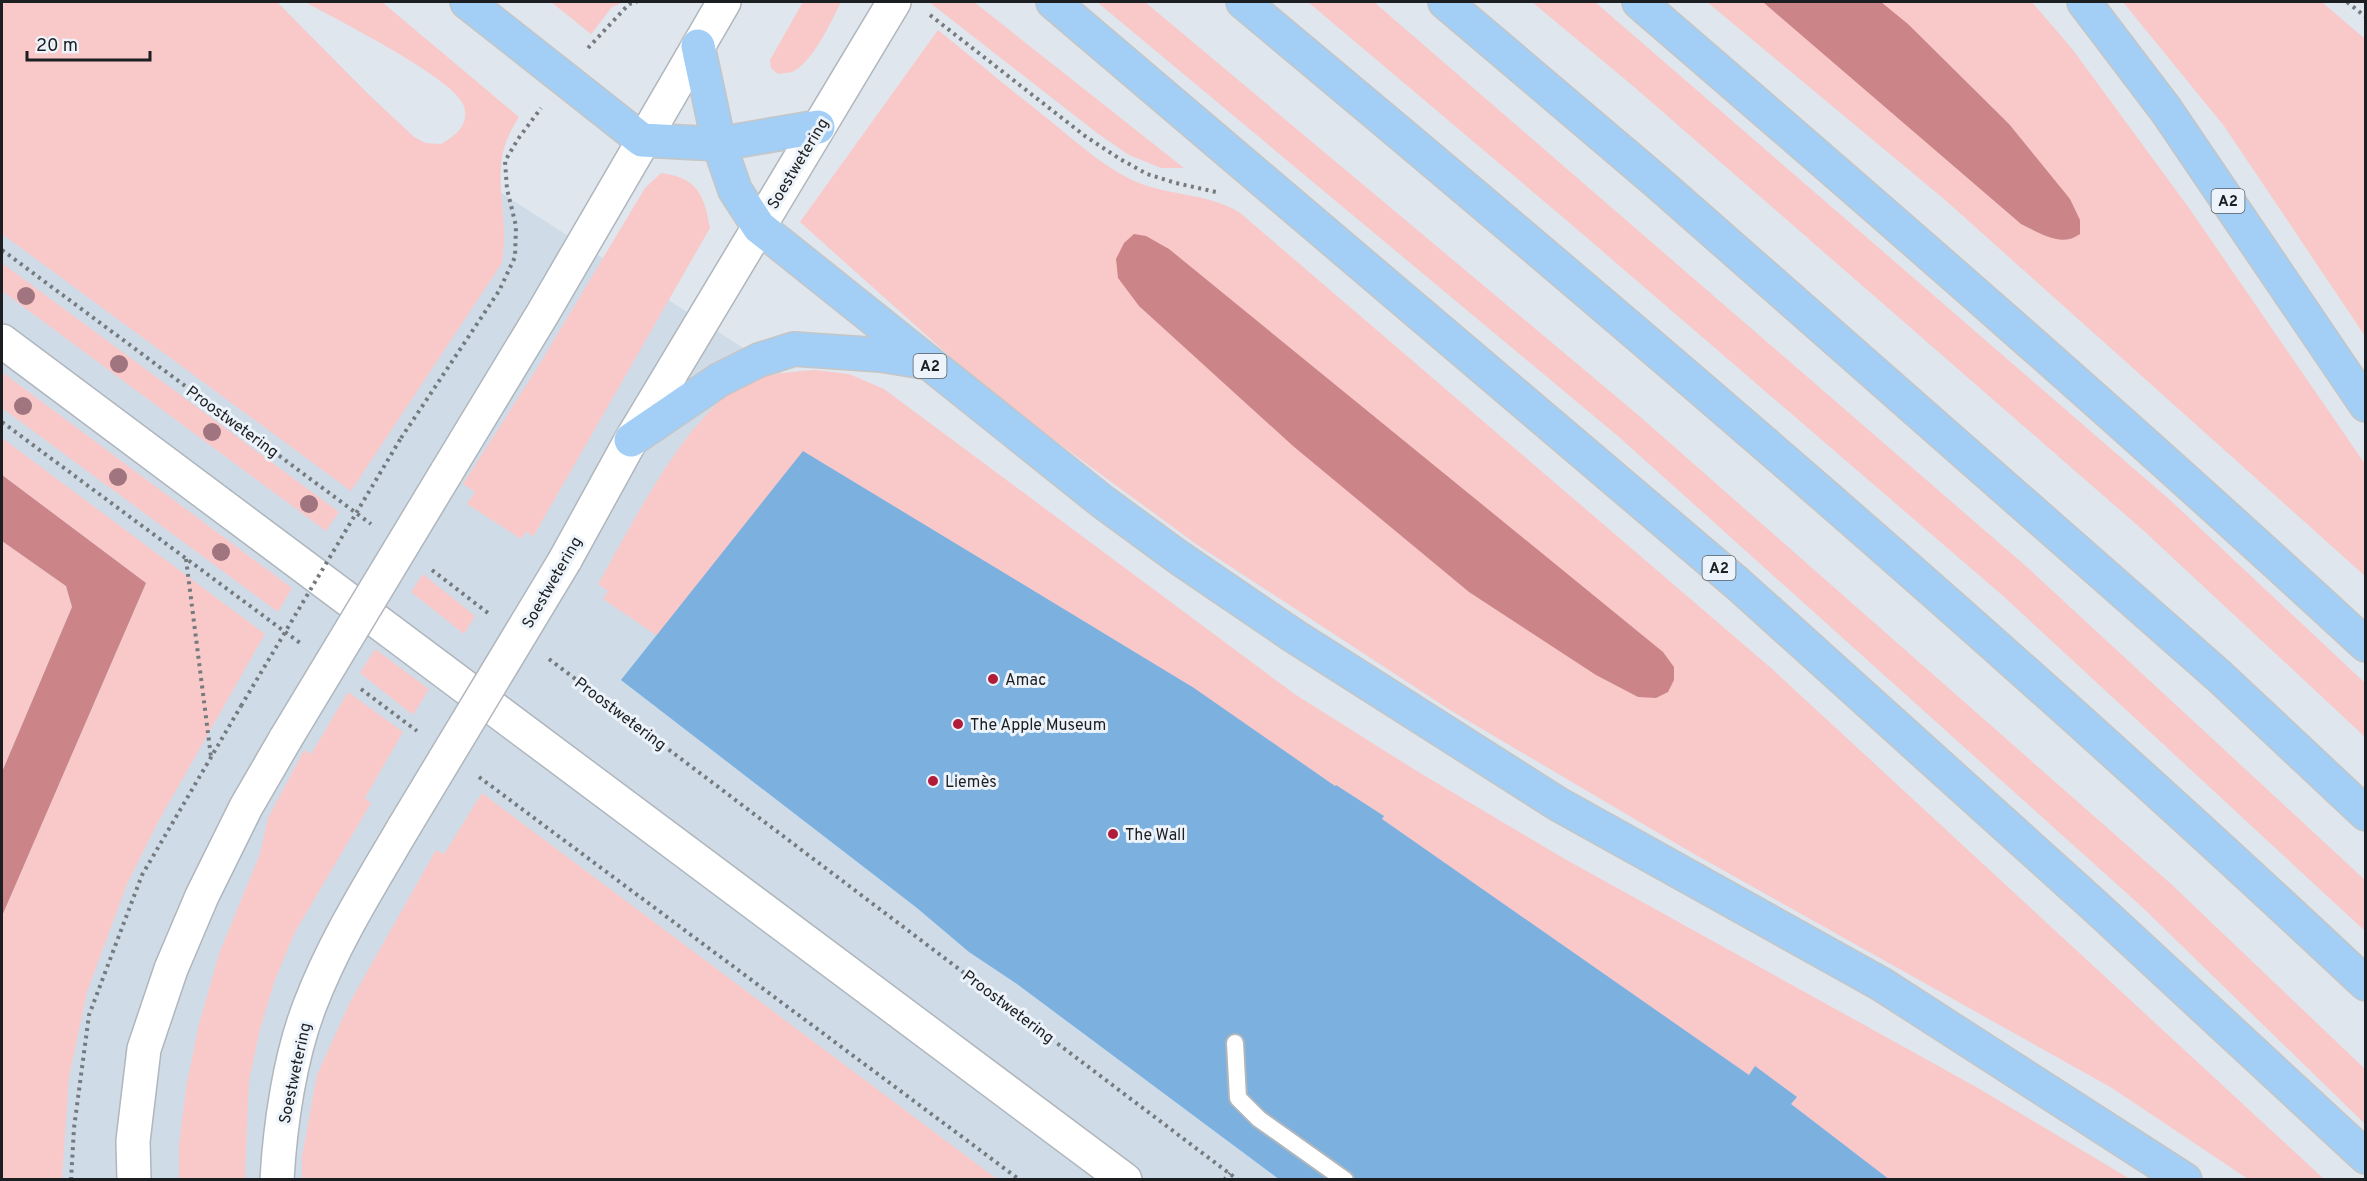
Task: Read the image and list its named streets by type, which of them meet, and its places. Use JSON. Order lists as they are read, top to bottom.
{
  "streets": {
    "highway": ["A2"],
    "main road": ["Soestwetering"],
    "path": ["Proostwetering"]
  },
  "crossings": [
    ["Soestwetering", "A2"]
  ],
  "places": [
    "Amac",
    "The Apple Museum",
    "Liemès",
    "The Wall"
  ],
  "scale_bar": "20 m"
}
